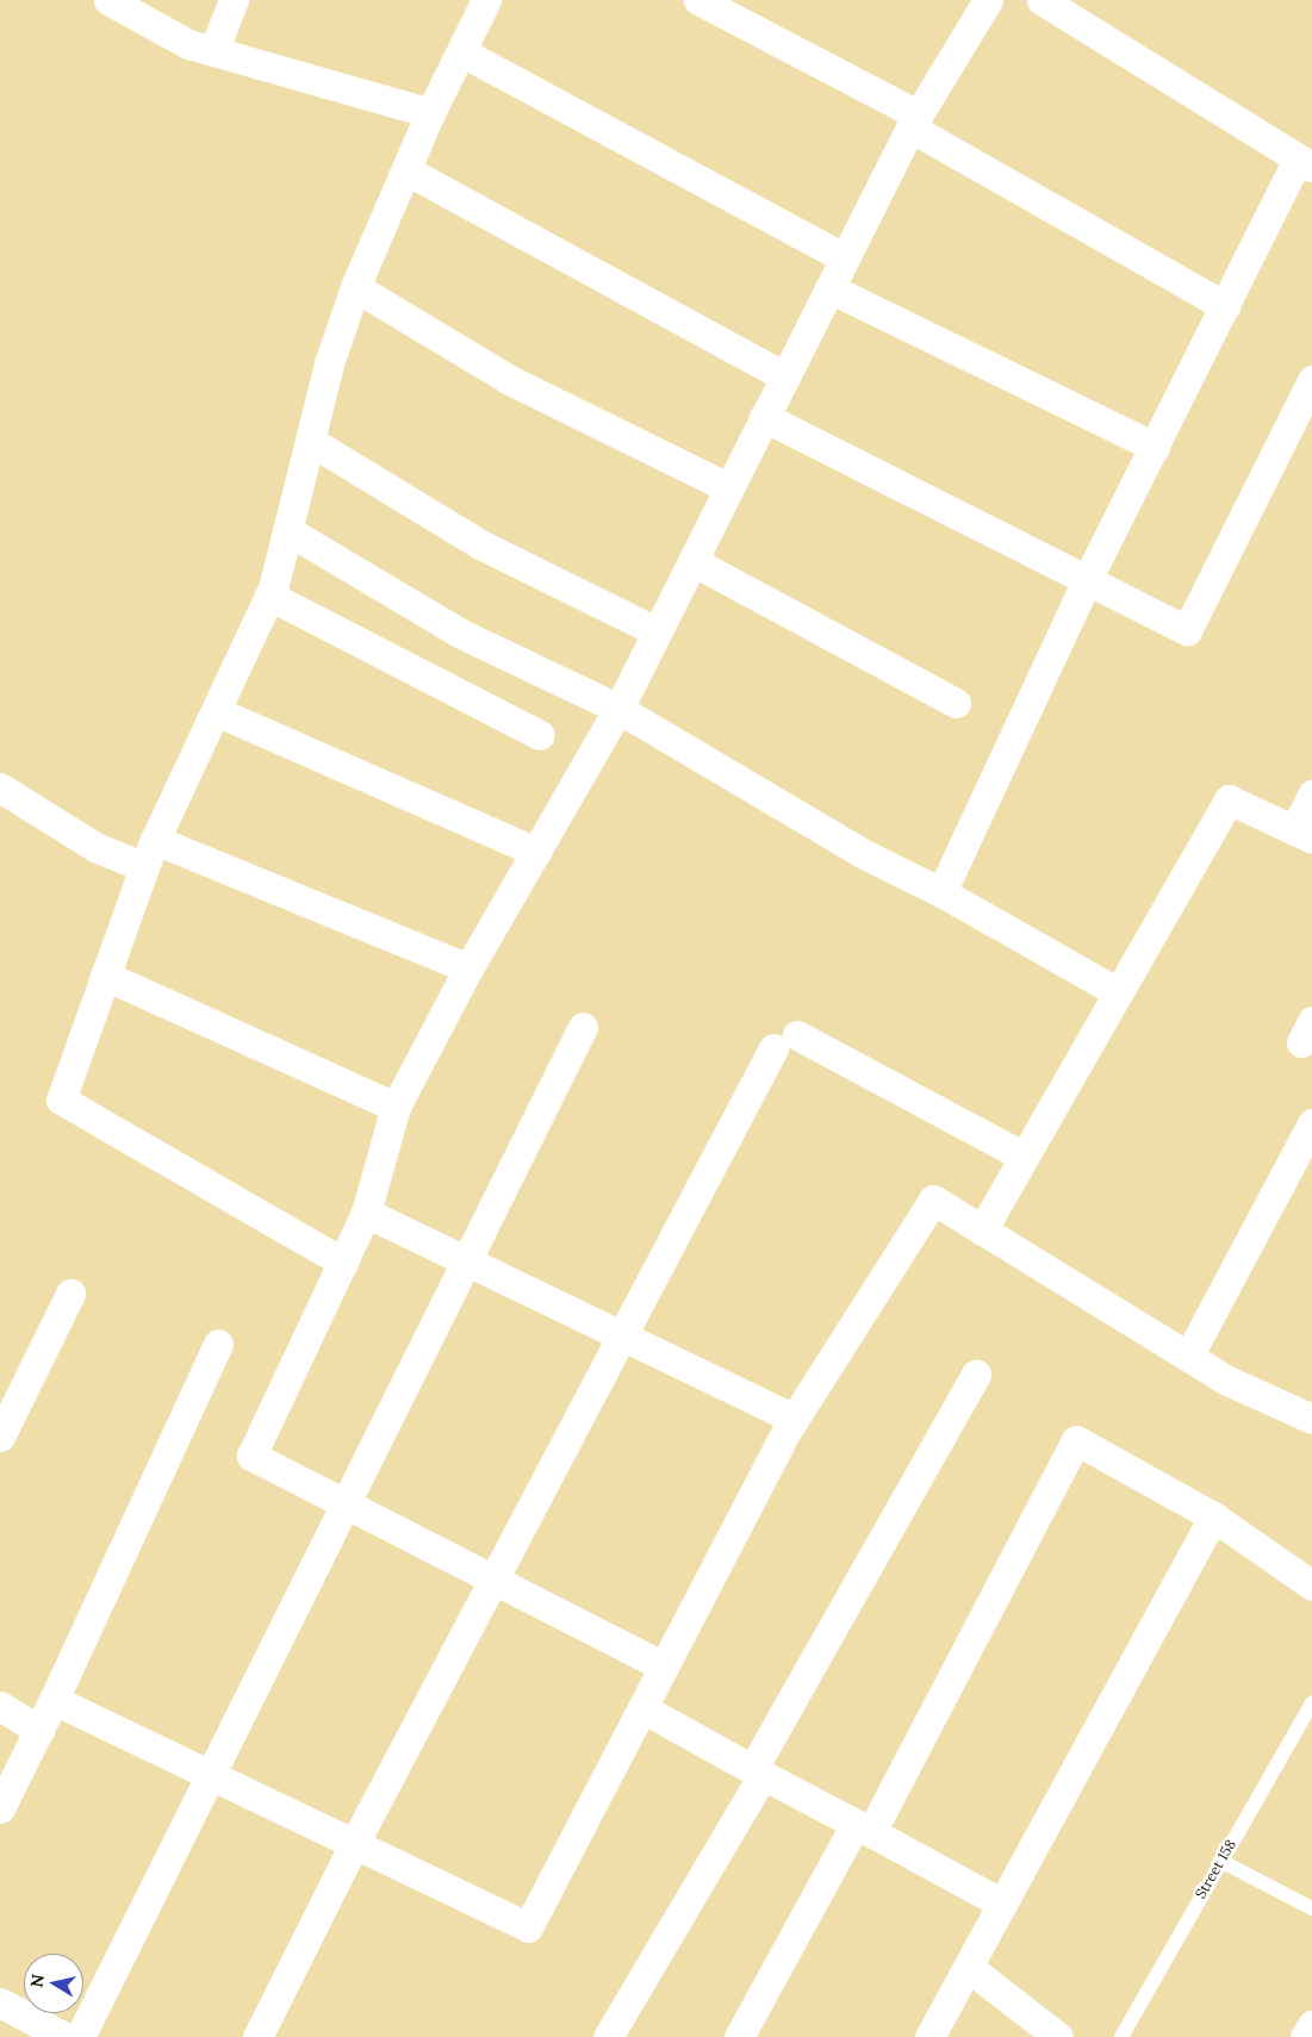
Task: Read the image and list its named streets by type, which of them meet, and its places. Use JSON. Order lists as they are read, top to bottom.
{
  "streets": {
    "lane": ["Street 158"]
  },
  "north": "left"
}
